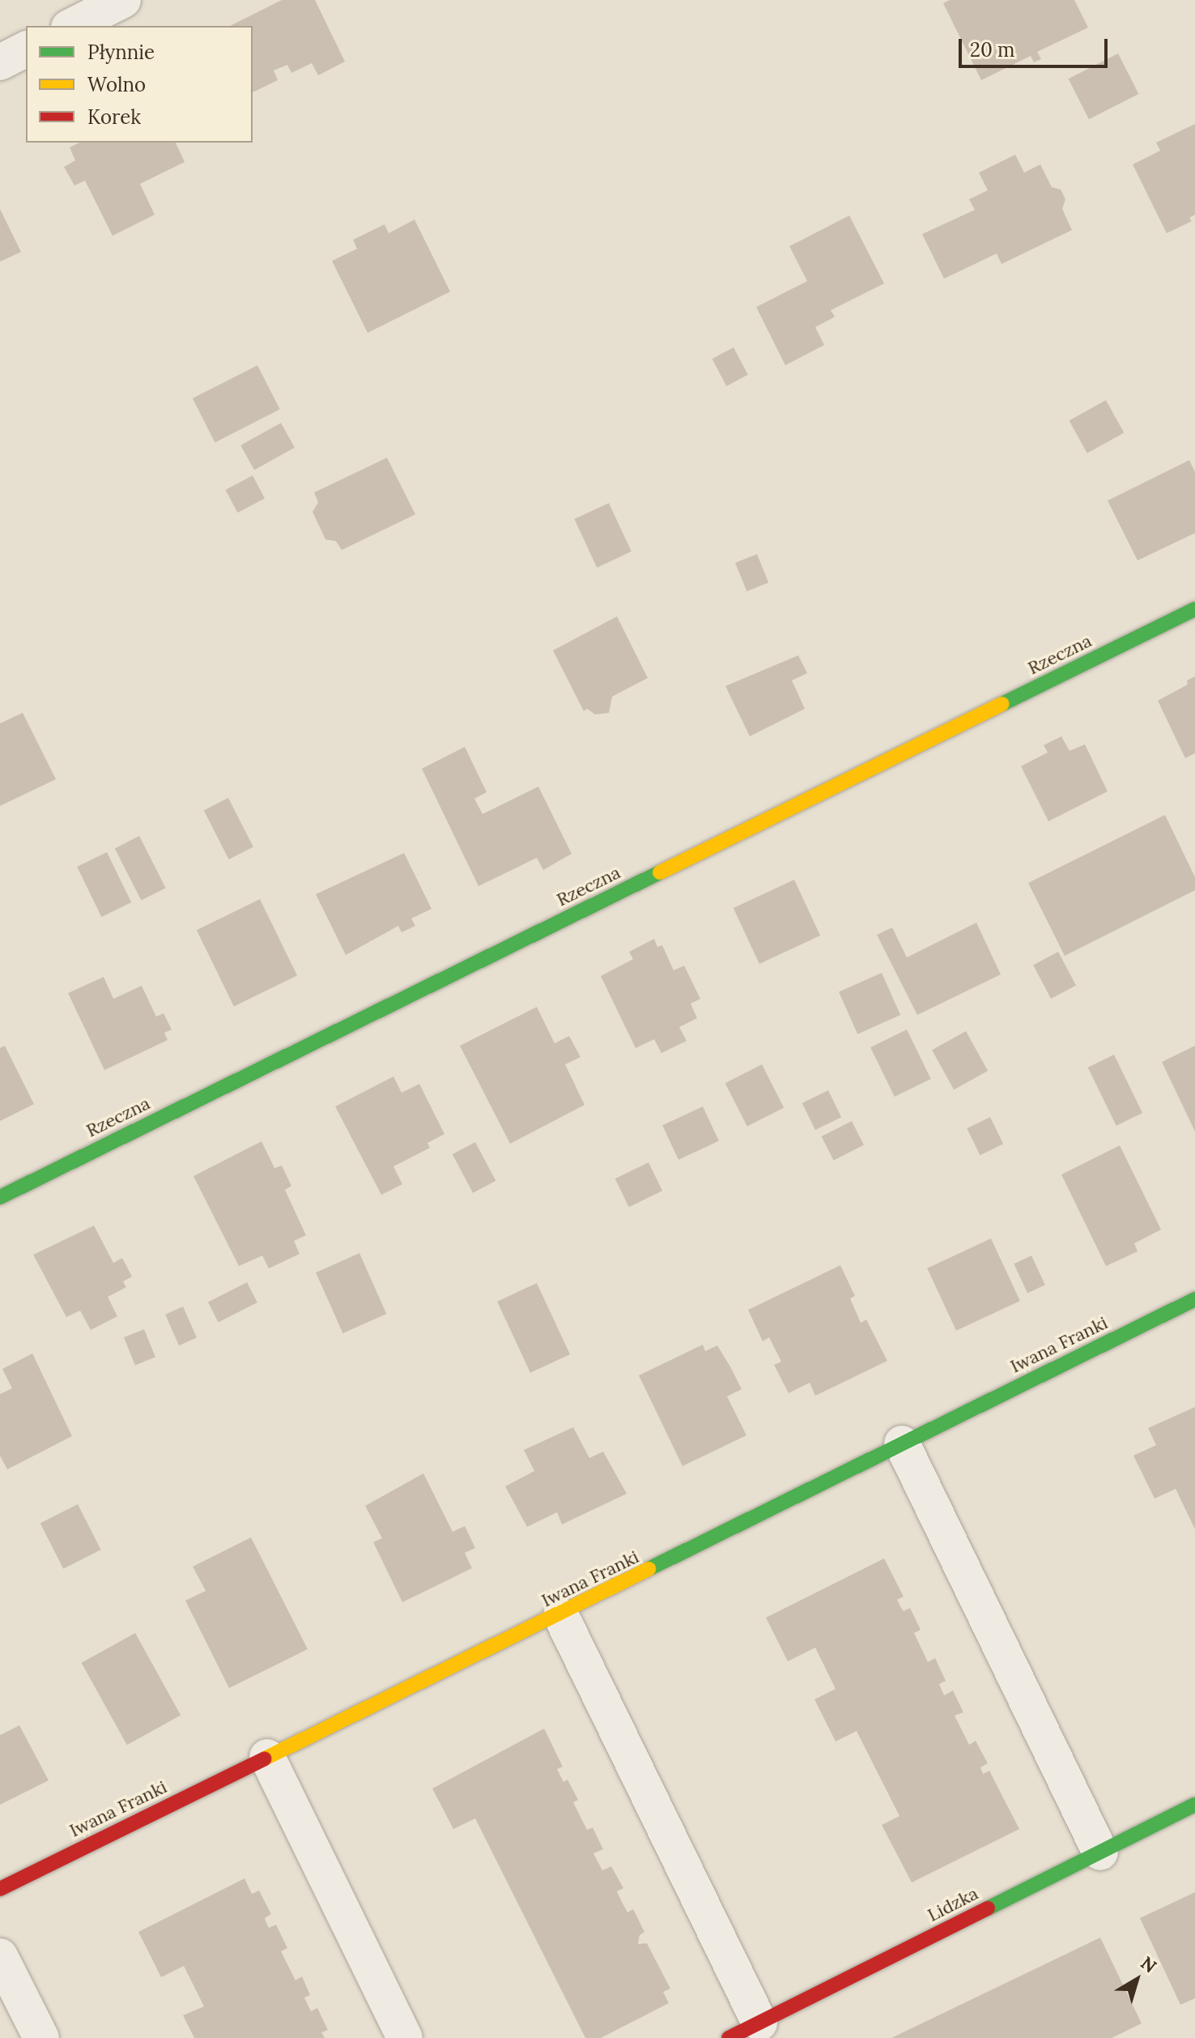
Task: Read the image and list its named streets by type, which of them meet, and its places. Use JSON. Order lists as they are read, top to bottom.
{
  "streets": {
    "street": ["Rzeczna", "Iwana Franki", "Lidzka"]
  },
  "legend": ["Płynnie", "Wolno", "Korek"],
  "scale_bar": "20 m",
  "north": "top right"
}
